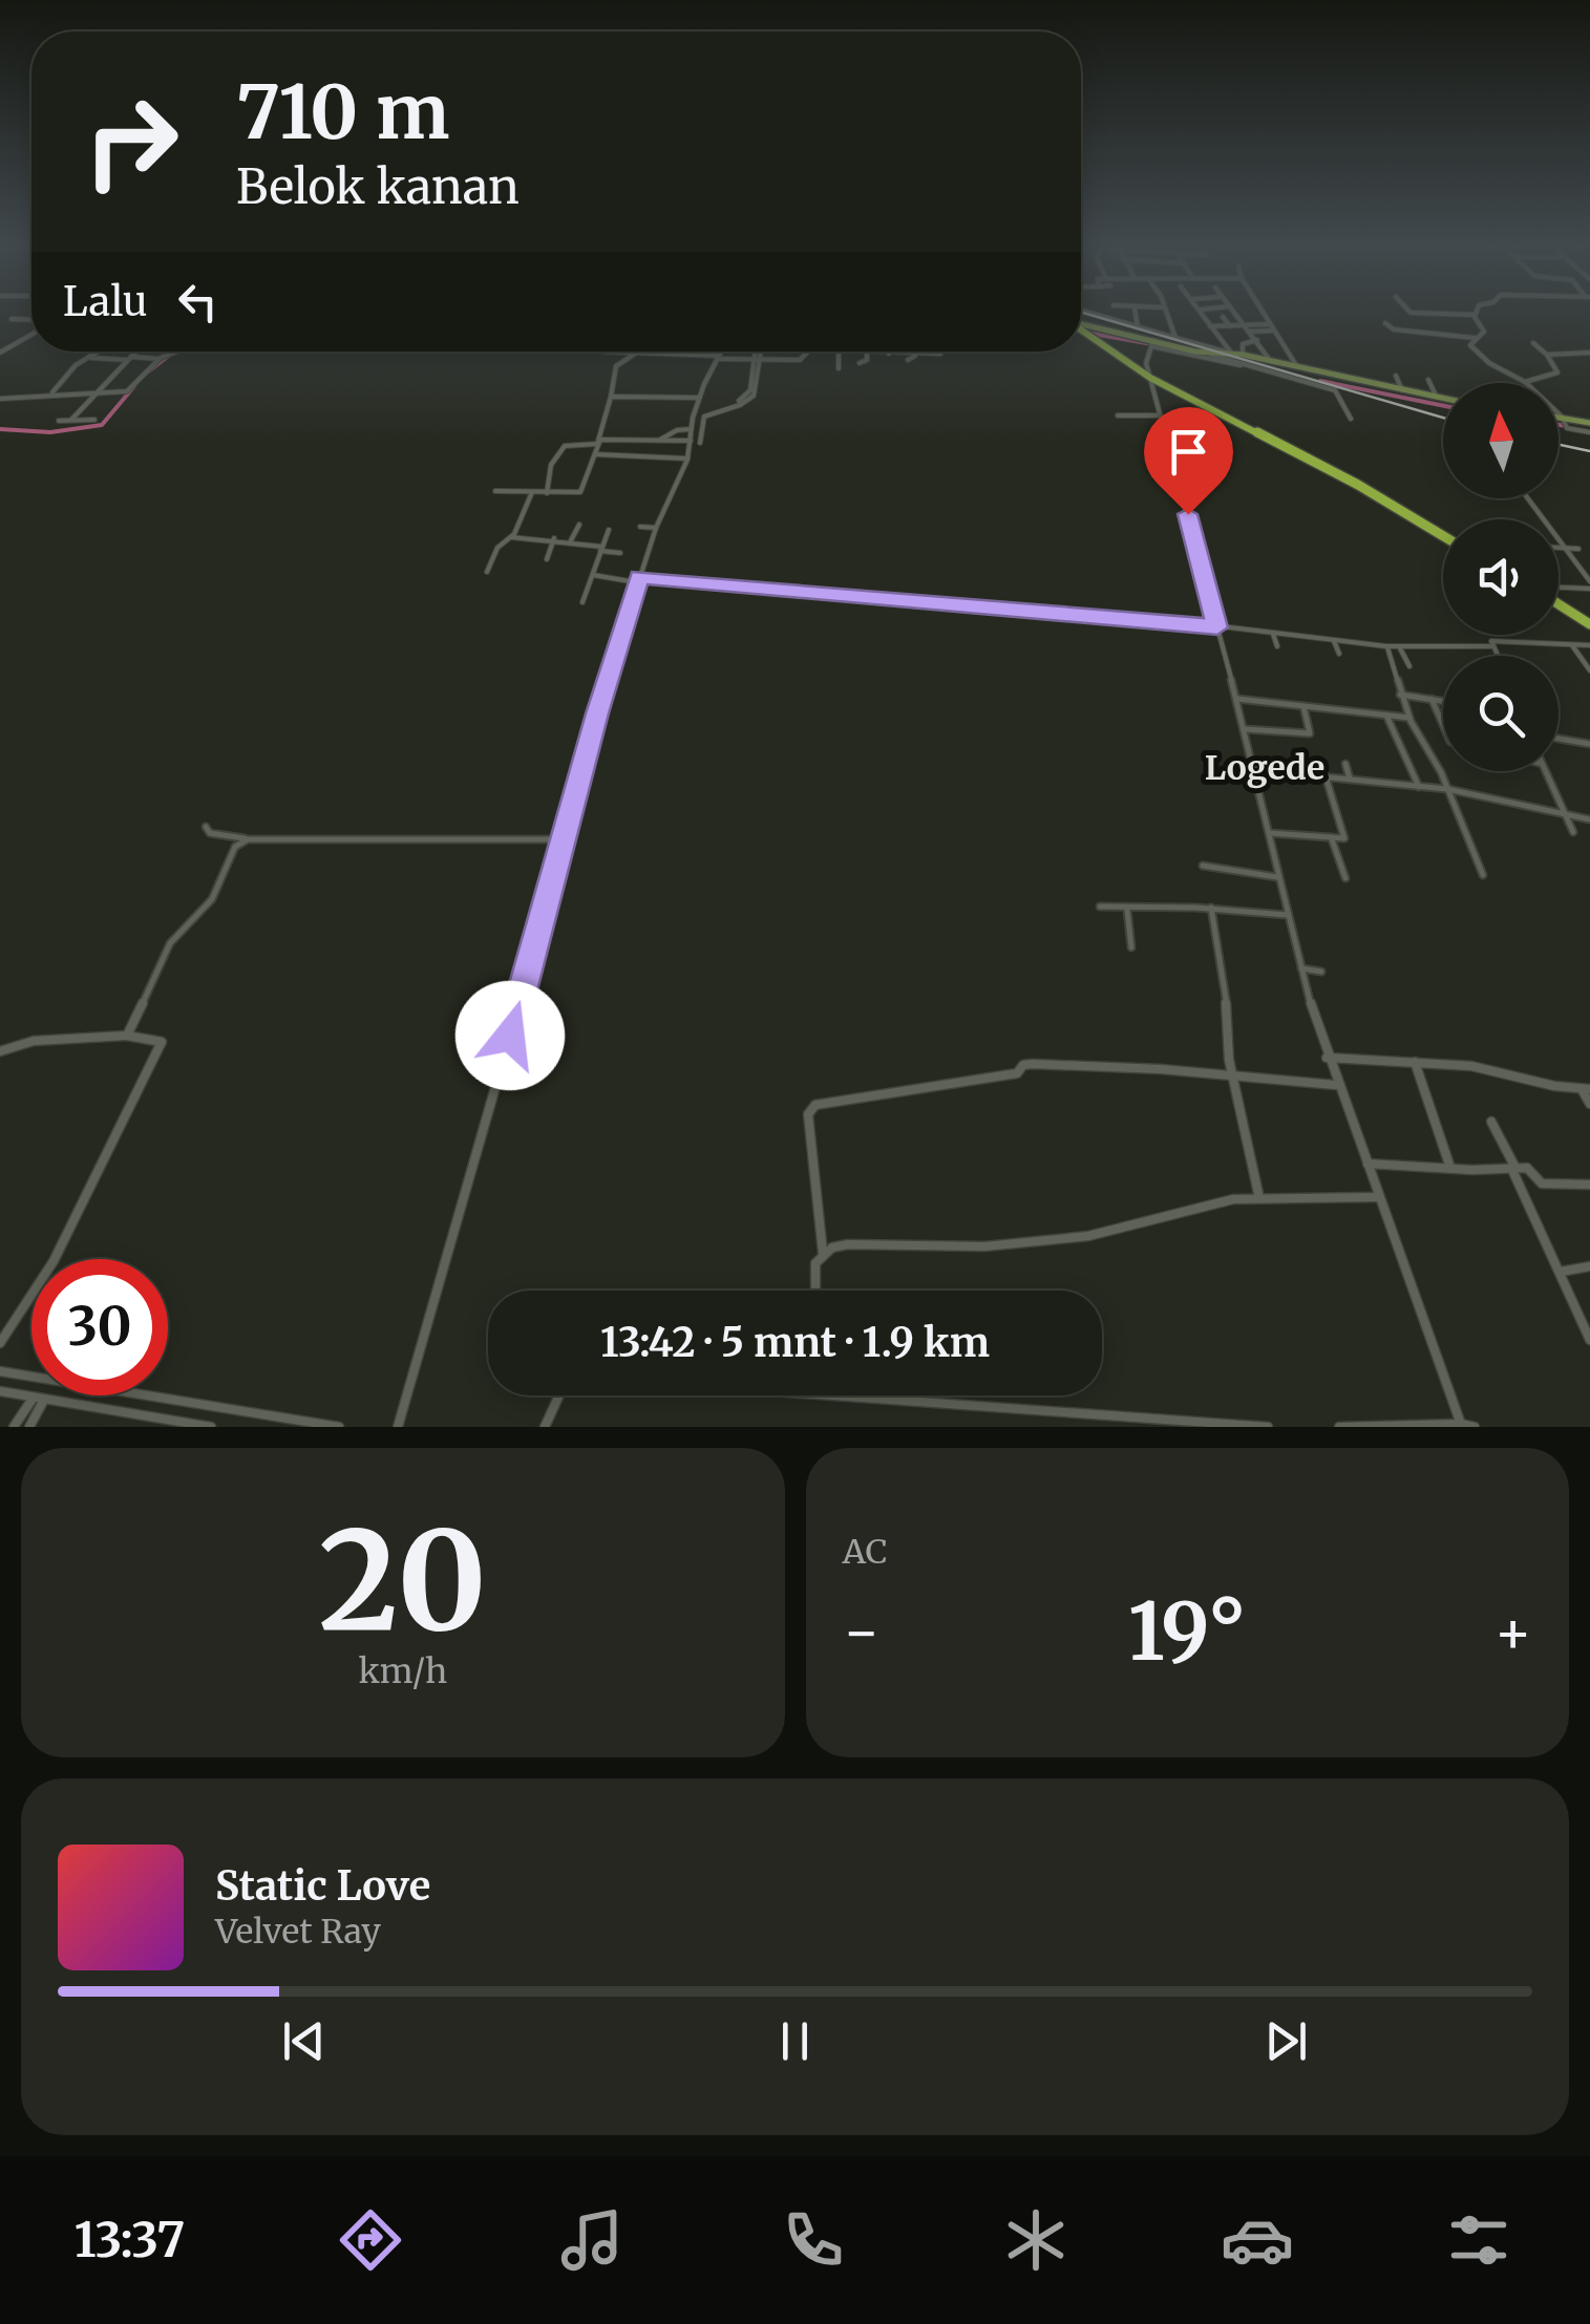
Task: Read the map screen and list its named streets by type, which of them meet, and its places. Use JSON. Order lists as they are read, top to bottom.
{
  "districts": ["Logede"],
  "north": "top",
  "page": {
    "turn": ["710 m", "Belok kanan"],
    "then": "Lalu",
    "limit": "30",
    "trip": "13:42 · 5 mnt · 1.9 km",
    "tile": [
      ["20", "km/h"],
      "AC"
    ],
    "heat": ["−", "19°", "+"],
    "song": ["Static Love", "Velvet Ray"],
    "tabs": "13:37"
  }
}
